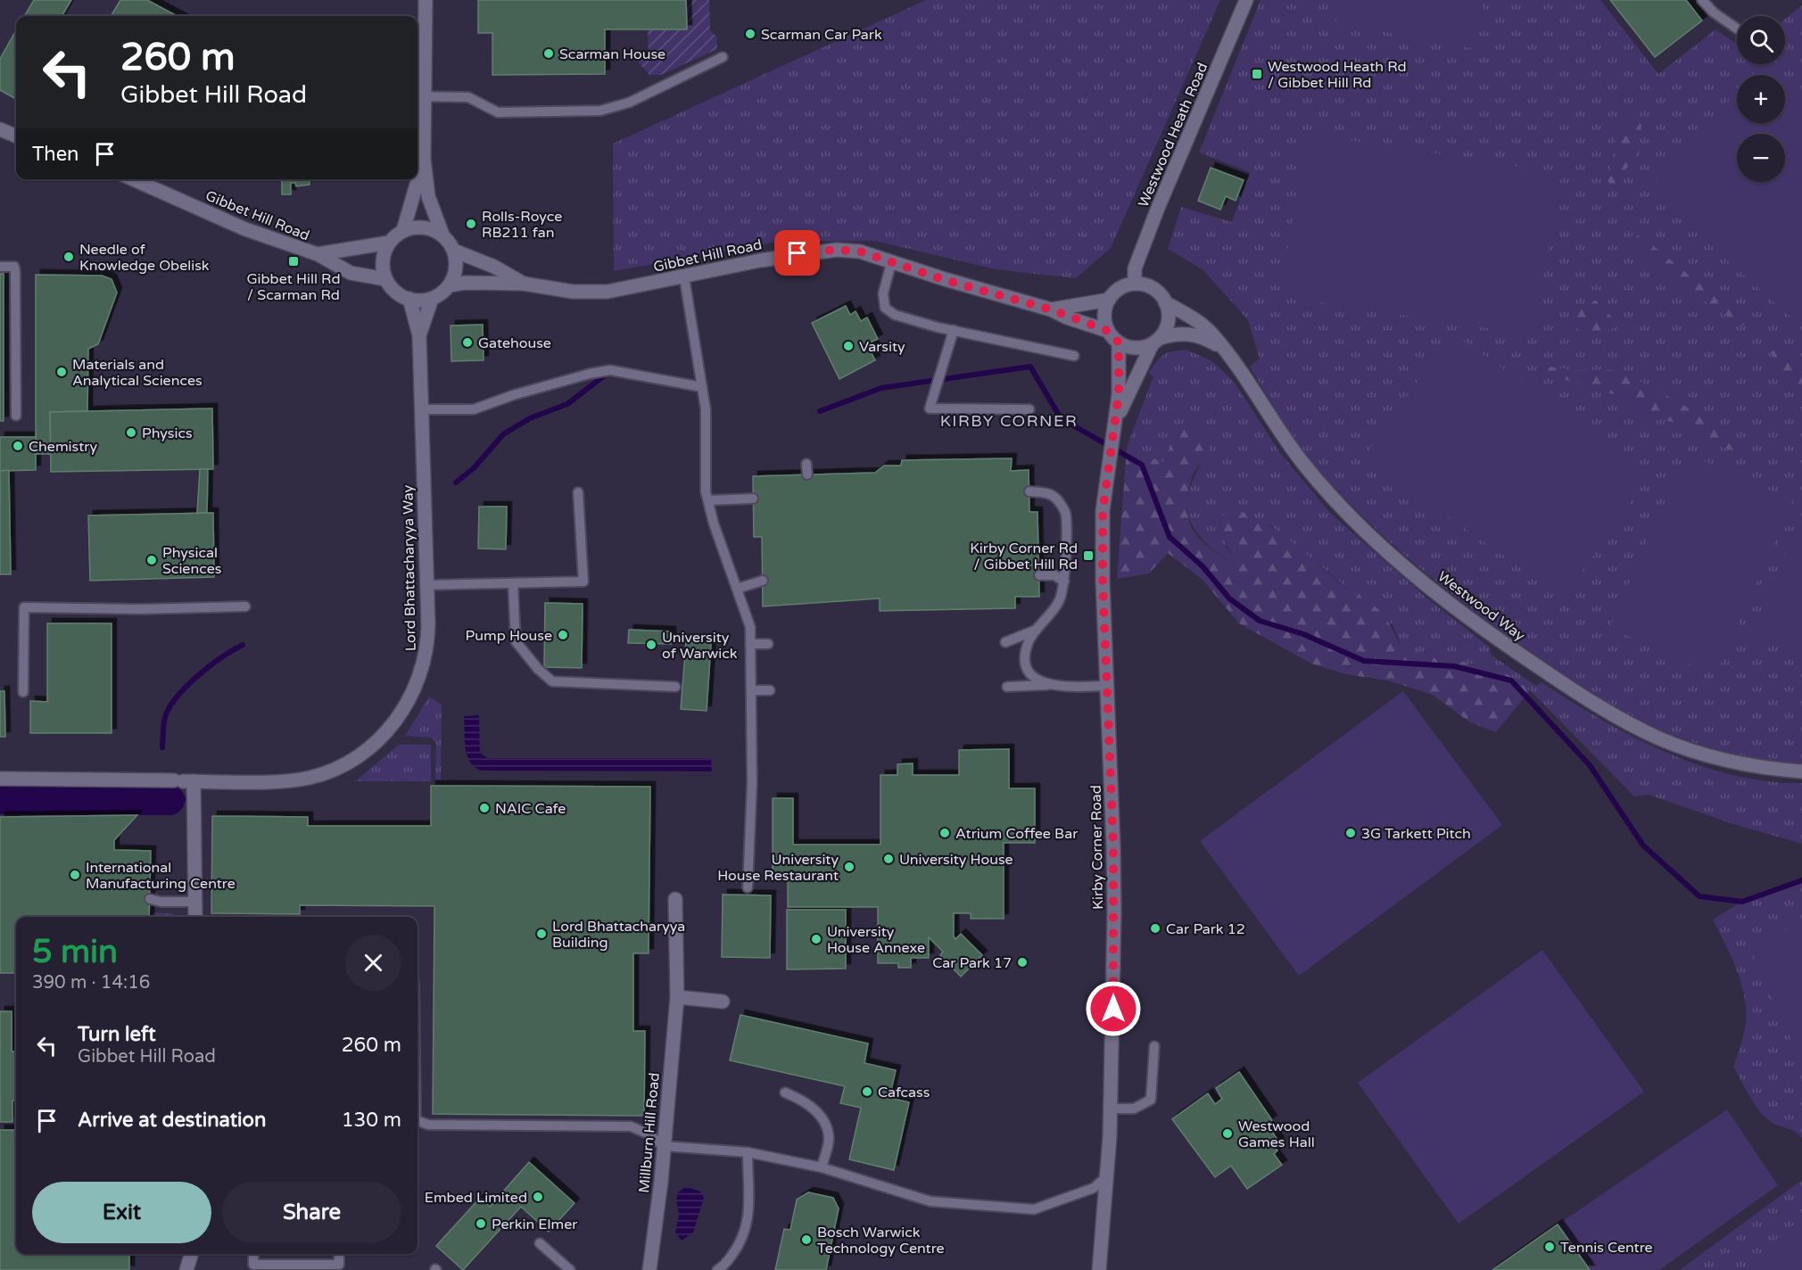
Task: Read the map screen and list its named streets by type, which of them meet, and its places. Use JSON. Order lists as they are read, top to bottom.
{
  "streets": {
    "street": [
      "Westwood Heath Road",
      "Gibbet Hill Road",
      "Lord Bhattacharyya Way",
      "Westwood Way",
      "Kirby Corner Road",
      "Millburn Hill Road"
    ]
  },
  "crossings": [
    ["Westwood Heath Road", "Gibbet Hill Road"],
    ["Westwood Heath Road", "Westwood Way"],
    ["Westwood Heath Road", "Kirby Corner Road"],
    ["Gibbet Hill Road", "Lord Bhattacharyya Way"],
    ["Gibbet Hill Road", "Westwood Way"],
    ["Gibbet Hill Road", "Kirby Corner Road"],
    ["Westwood Way", "Kirby Corner Road"]
  ],
  "districts": ["KIRBY CORNER"],
  "places": {
    "other": [
      "Scarman Car Park",
      "Scarman House",
      "Rolls-Royce RB211 fan",
      "Needle of Knowledge Obelisk",
      "Gatehouse",
      "Varsity",
      "Materials and Analytical Sciences",
      "Physics",
      "Chemistry",
      "Physical Sciences",
      "Pump House",
      "University of Warwick",
      "NAIC Cafe",
      "Atrium Coffee Bar",
      "3G Tarkett Pitch",
      "University House",
      "University House Restaurant",
      "International Manufacturing Centre",
      "Car Park 12",
      "Lord Bhattacharyya Building",
      "University House Annexe",
      "Car Park 17",
      "Cafcass",
      "Westwood Games Hall",
      "Embed Limited",
      "Perkin Elmer",
      "Bosch Warwick Technology Centre",
      "Tennis Centre"
    ],
    "transit": ["Westwood Heath Rd / Gibbet Hill Rd", "Gibbet Hill Rd / Scarman Rd", "Kirby Corner Rd / Gibbet Hill Rd"]
  },
  "page": {
    "map_buttons": ["+", "−"],
    "turn": ["260 m", "Gibbet Hill Road"],
    "then": "Then",
    "heading": ["5 min", "390 m · 14:16"],
    "list": [
      {
        "name": "Turn left",
        "note": "Gibbet Hill Road",
        "value": "260 m"
      },
      {
        "name": "Arrive at destination",
        "value": "130 m"
      }
    ],
    "buttons": ["Exit", "Share"]
  }
}
